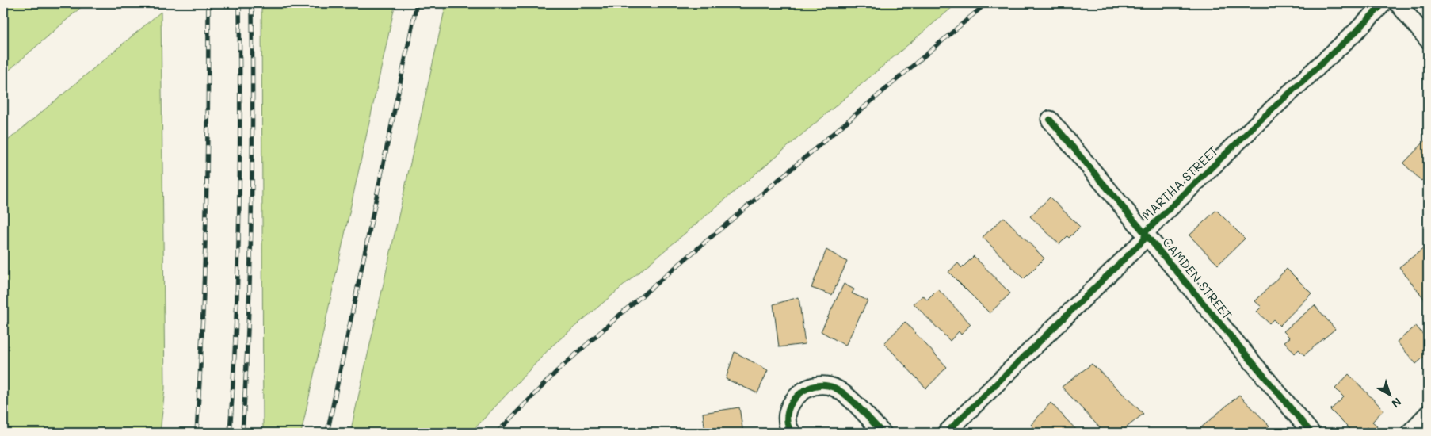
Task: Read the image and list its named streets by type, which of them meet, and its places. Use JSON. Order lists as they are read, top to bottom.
{
  "streets": {
    "street": ["MARTHA STREET", "CAMDEN STREET"]
  },
  "crossings": [
    ["MARTHA STREET", "CAMDEN STREET"]
  ],
  "north": "bottom right"
}
